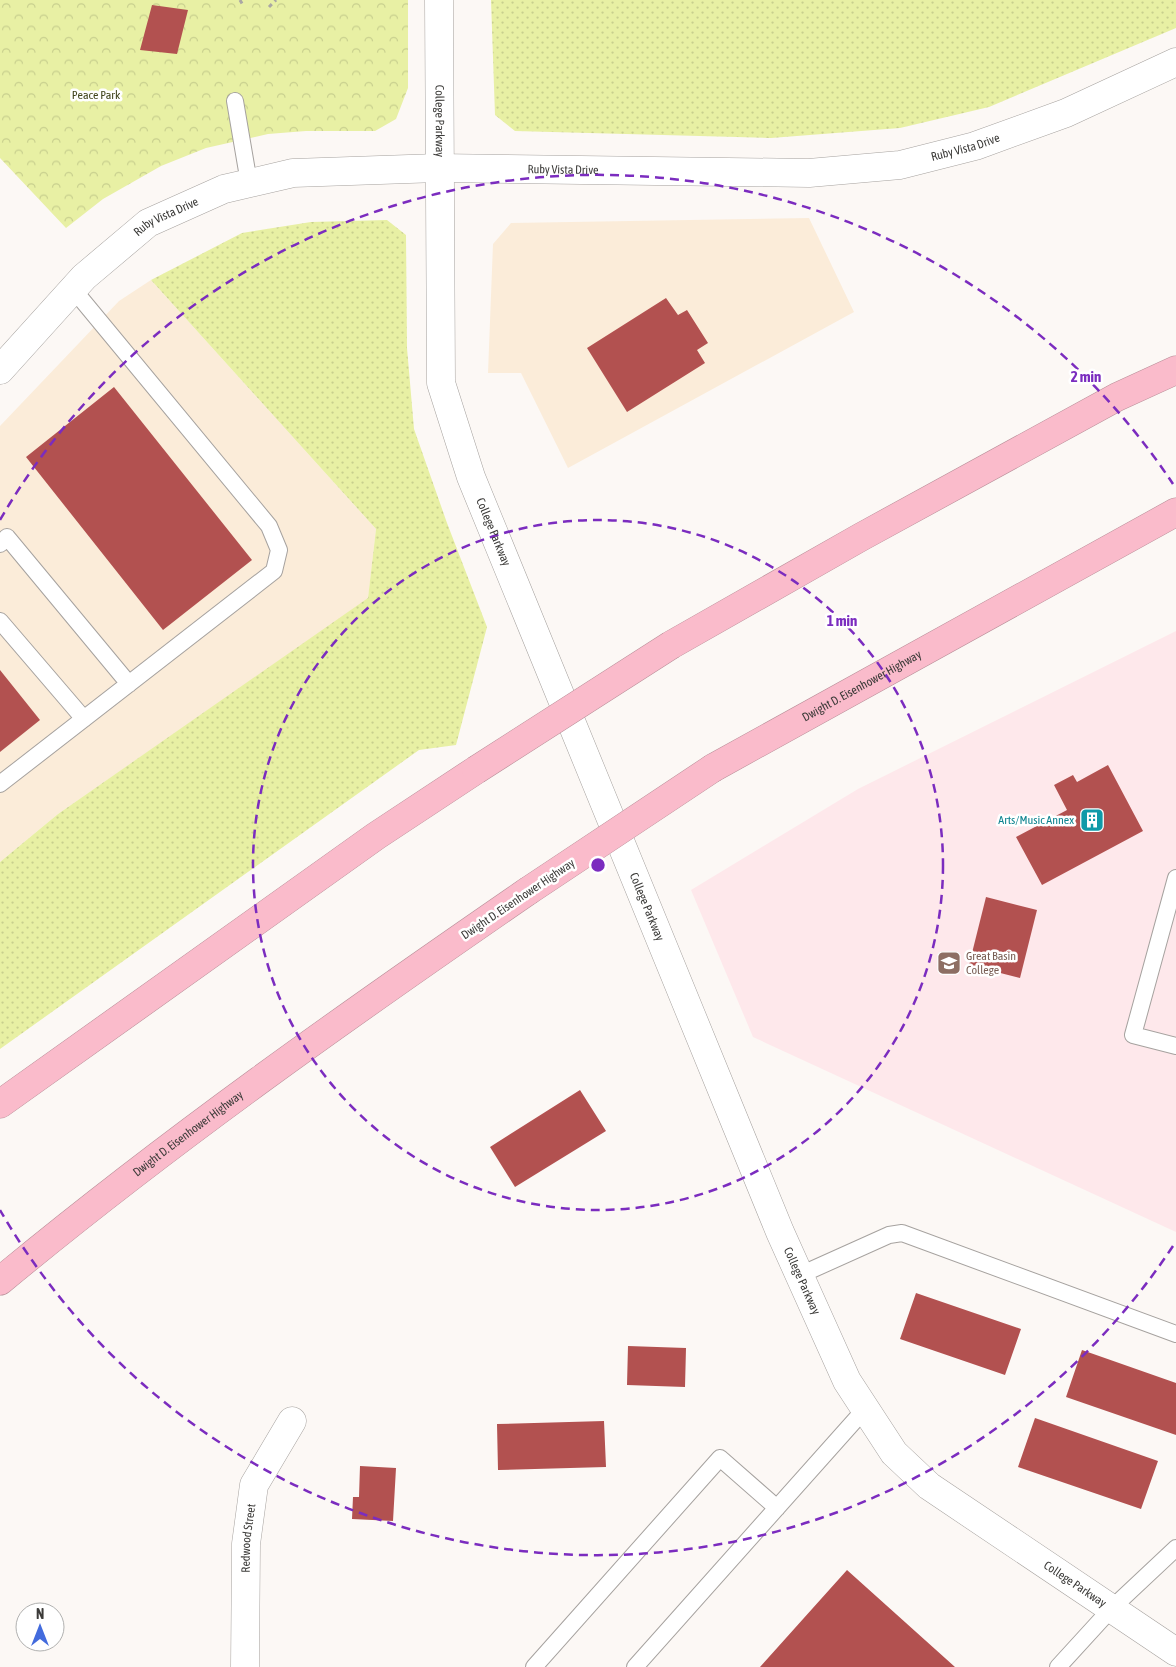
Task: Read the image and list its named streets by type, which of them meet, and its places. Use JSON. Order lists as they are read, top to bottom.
{
  "streets": {
    "highway": ["Dwight D. Eisenhower Highway"],
    "street": ["College Parkway", "Ruby Vista Drive", "Redwood Street"]
  },
  "crossings": [
    ["College Parkway", "Ruby Vista Drive"]
  ],
  "parks": ["Peace Park"],
  "places": {
    "building": ["Arts/Music Annex"],
    "school or university": ["Great Basin College"]
  },
  "north": "top",
  "rings": ["2 min", "1 min"]
}
